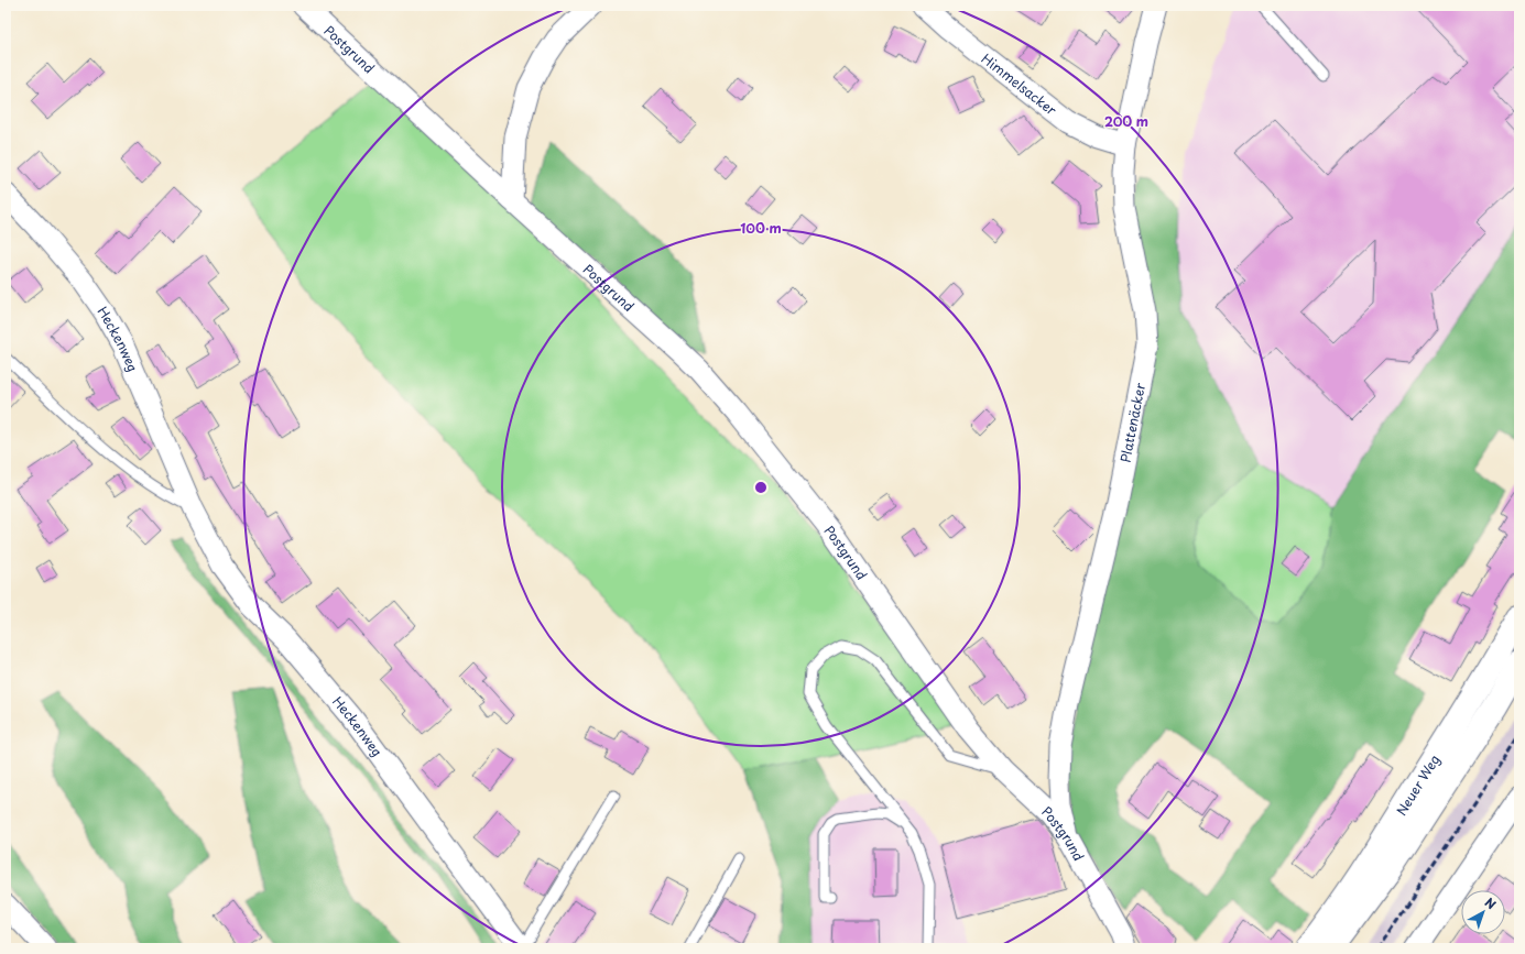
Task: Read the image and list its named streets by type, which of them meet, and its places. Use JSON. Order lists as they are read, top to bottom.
{
  "streets": {
    "highway": ["Neuer Weg"],
    "street": [
      "Postgrund",
      "Himmelsacker",
      "Heckenweg",
      "Plattenäcker"
    ]
  },
  "crossings": [
    ["Postgrund", "Plattenäcker"],
    ["Himmelsacker", "Plattenäcker"]
  ],
  "north": "top right",
  "rings": ["200 m", "100 m"]
}
